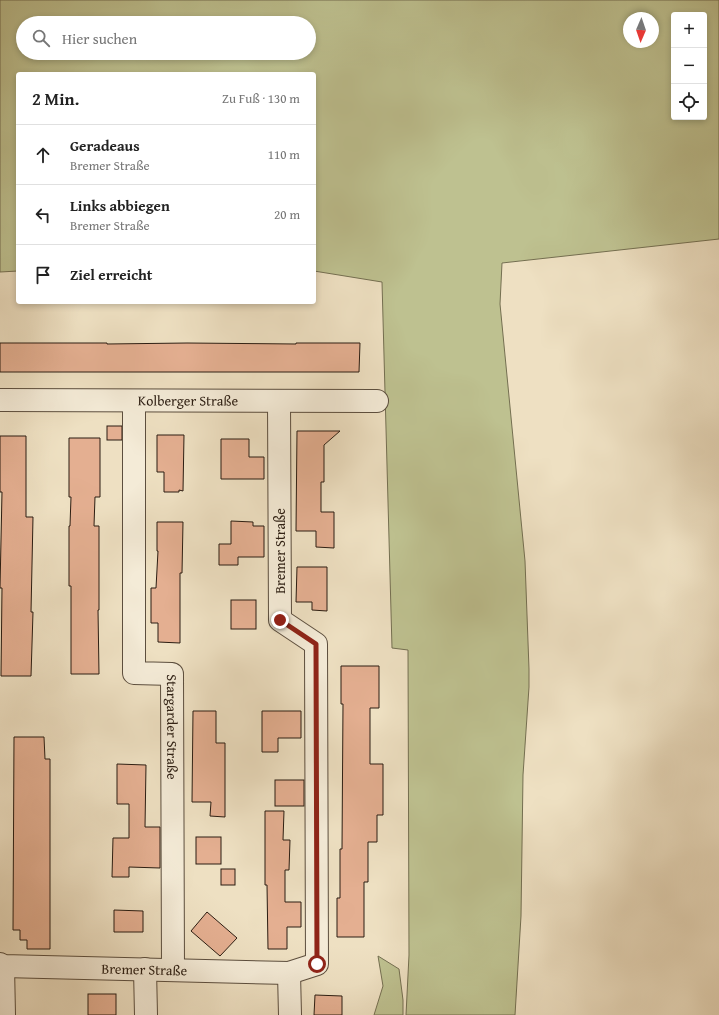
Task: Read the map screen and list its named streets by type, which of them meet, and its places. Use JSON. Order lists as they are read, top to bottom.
{
  "streets": {
    "street": ["Kolberger Straße", "Bremer Straße", "Stargarder Straße"]
  },
  "crossings": [
    ["Kolberger Straße", "Bremer Straße"],
    ["Kolberger Straße", "Stargarder Straße"],
    ["Bremer Straße", "Stargarder Straße"]
  ],
  "north": "bottom",
  "page": {
    "map_buttons": ["+", "−"],
    "search": "Hier suchen",
    "heading": ["2 Min.", "Zu Fuß · 130 m"],
    "list": [
      ["Geradeaus", "Bremer Straße", "110 m"],
      ["Links abbiegen", "Bremer Straße", "20 m"],
      "Ziel erreicht"
    ]
  }
}
